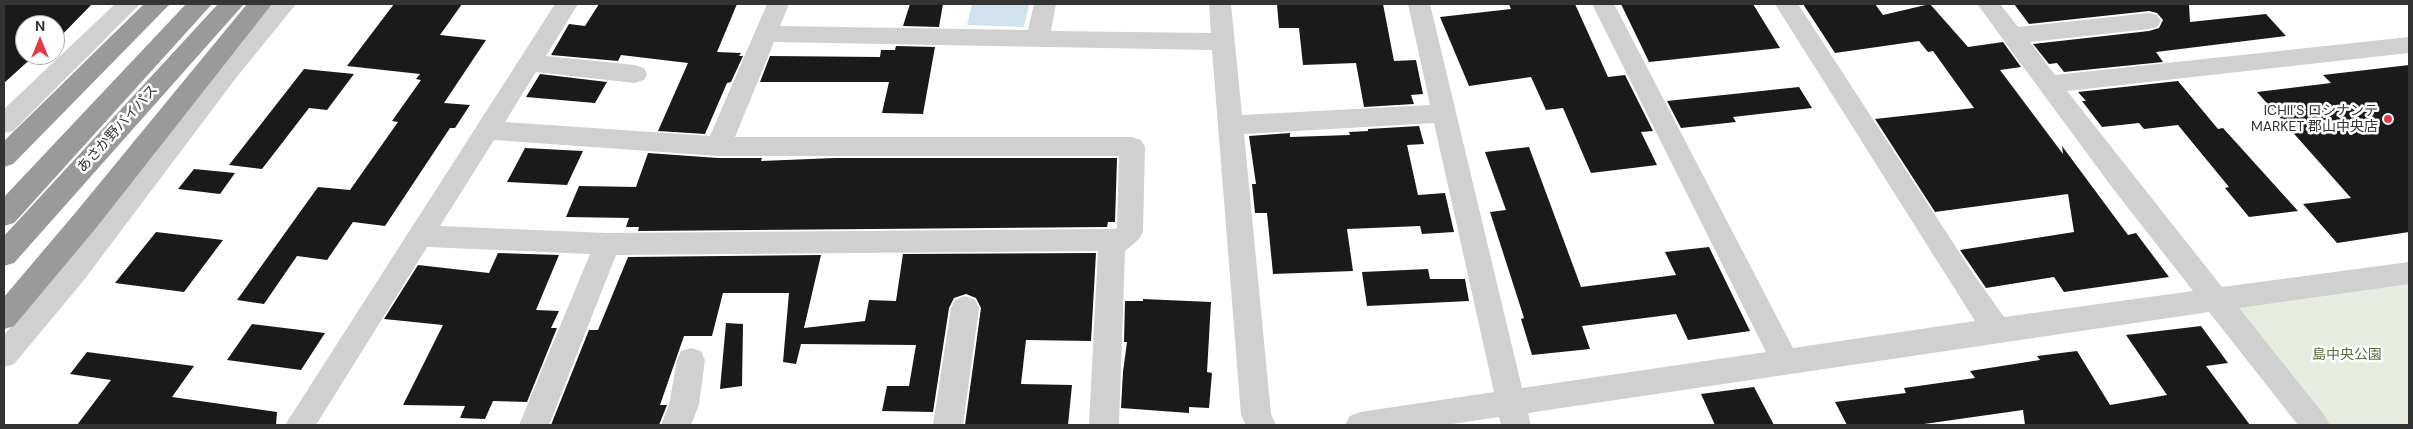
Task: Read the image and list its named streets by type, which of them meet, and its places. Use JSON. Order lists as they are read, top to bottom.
{
  "streets": {
    "highway": ["あさか野バイパス"]
  },
  "parks": ["島中央公園"],
  "places": ["ICHII’S ロシナンテ MARKET 郡山中央店"],
  "north": "top"
}
